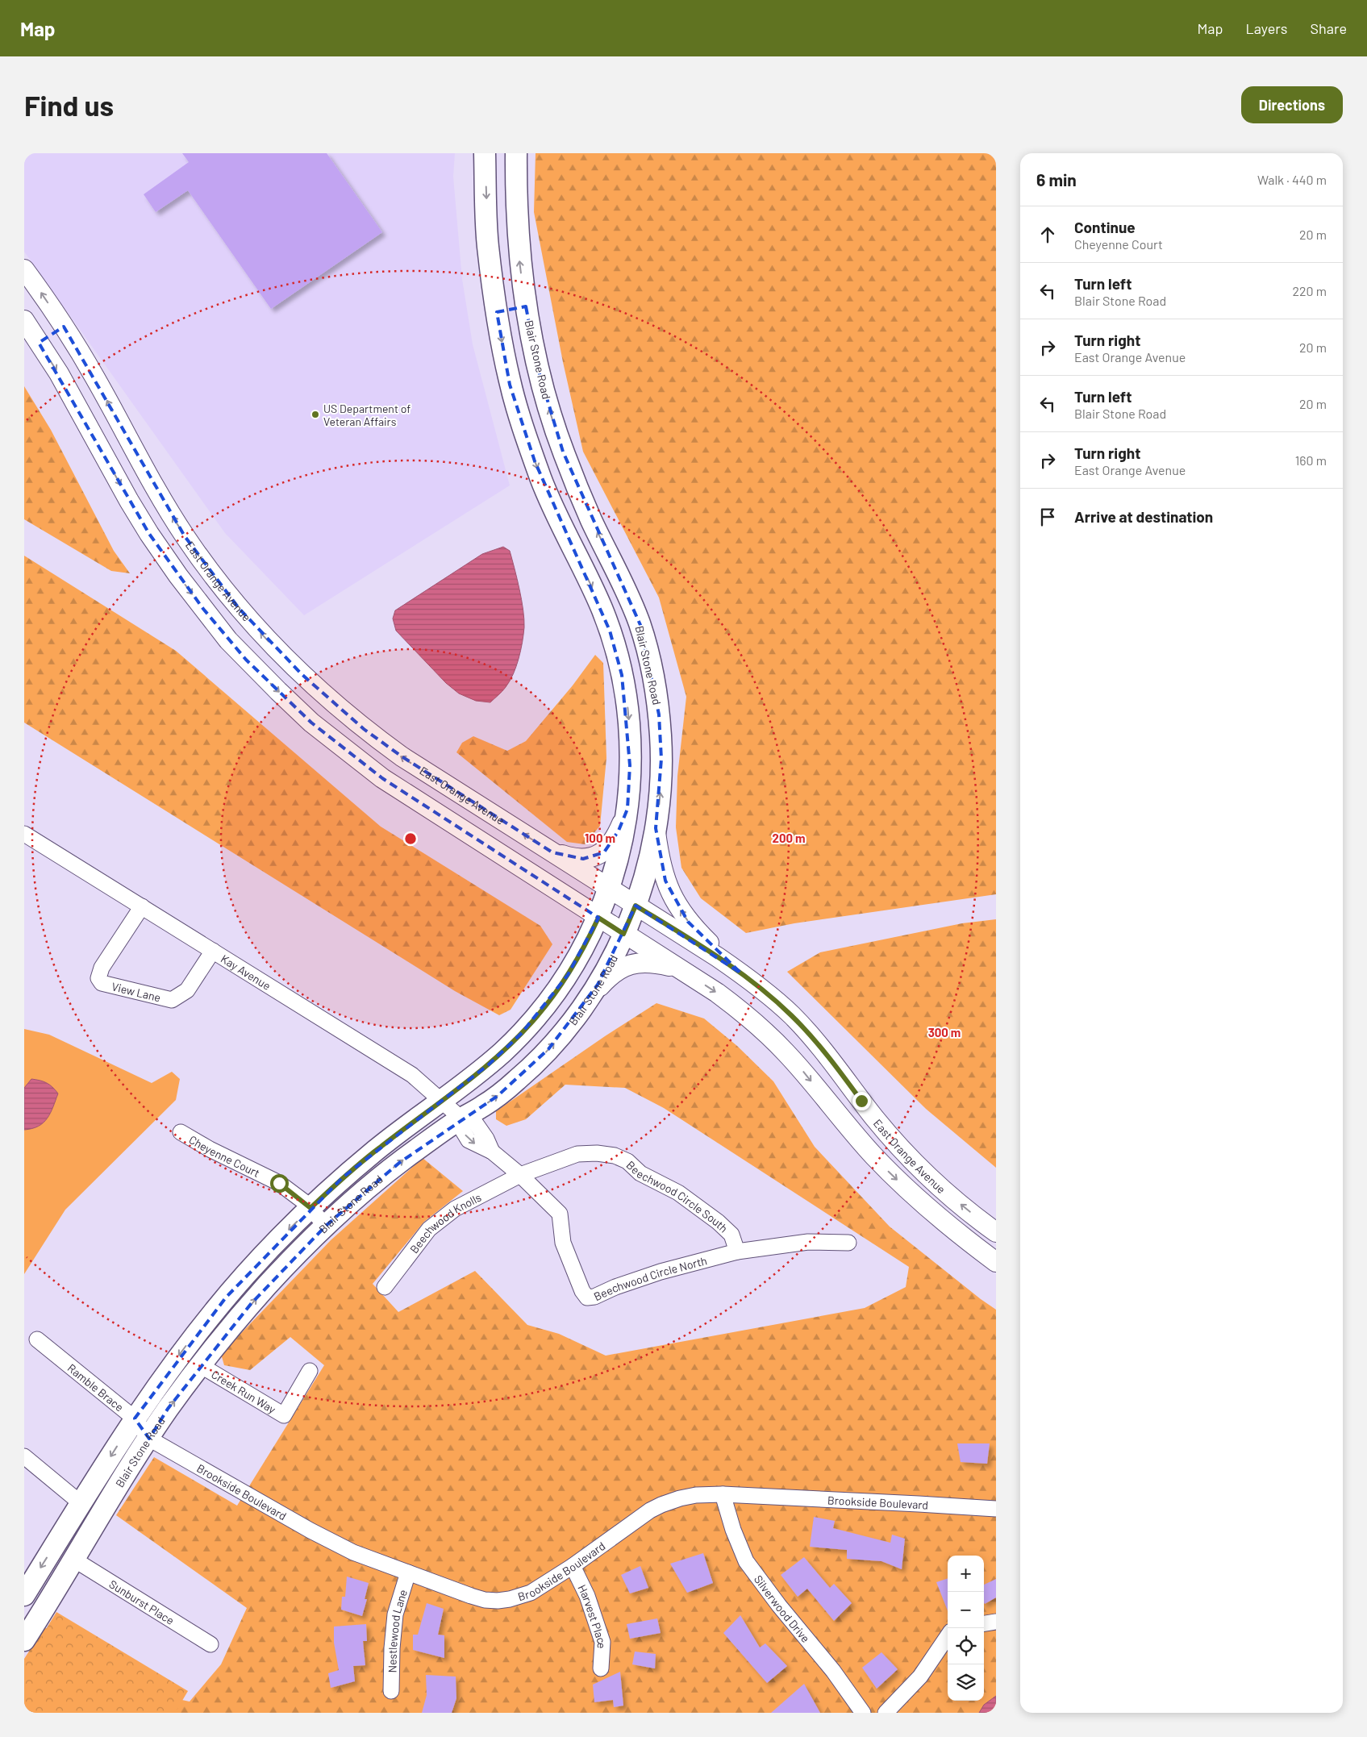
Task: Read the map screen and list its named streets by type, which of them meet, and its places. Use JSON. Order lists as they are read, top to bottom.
{
  "streets": {
    "main road": ["Blair Stone Road"],
    "street": [
      "East Orange Avenue",
      "Kay Avenue",
      "View Lane",
      "Cheyenne Court",
      "Beechwood Circle South",
      "Beechwood Knolls",
      "Beechwood Circle North",
      "Ramble Brace",
      "Creek Run Way",
      "Brookside Boulevard",
      "Sunburst Place",
      "Silverwood Drive",
      "Harvest Place",
      "Nestlewood Lane"
    ]
  },
  "crossings": [
    ["Blair Stone Road", "East Orange Avenue"],
    ["Blair Stone Road", "Kay Avenue"],
    ["Blair Stone Road", "Cheyenne Court"],
    ["Blair Stone Road", "Ramble Brace"],
    ["Blair Stone Road", "Creek Run Way"],
    ["Blair Stone Road", "Brookside Boulevard"],
    ["Blair Stone Road", "Sunburst Place"],
    ["Kay Avenue", "View Lane"],
    ["Beechwood Circle South", "Beechwood Knolls"],
    ["Beechwood Circle South", "Beechwood Circle North"],
    ["Beechwood Knolls", "Beechwood Circle North"],
    ["Ramble Brace", "Brookside Boulevard"],
    ["Brookside Boulevard", "Silverwood Drive"],
    ["Brookside Boulevard", "Harvest Place"],
    ["Brookside Boulevard", "Nestlewood Lane"]
  ],
  "places": ["US Department of Veteran Affairs"],
  "page": {
    "header": "Map",
    "nav": ["Map", "Layers", "Share"],
    "buttons": "Directions",
    "title": "Find us",
    "heading": ["6 min", "Walk · 440 m"],
    "list": [
      ["Continue", "Cheyenne Court", "20 m"],
      ["Turn left", "Blair Stone Road", "220 m"],
      ["Turn right", "East Orange Avenue", "20 m"],
      ["Turn left", "Blair Stone Road", "20 m"],
      ["Turn right", "East Orange Avenue", "160 m"],
      "Arrive at destination"
    ],
    "map_buttons": ["+", "−"]
  },
  "rings": ["100 m", "200 m", "300 m"]
}
